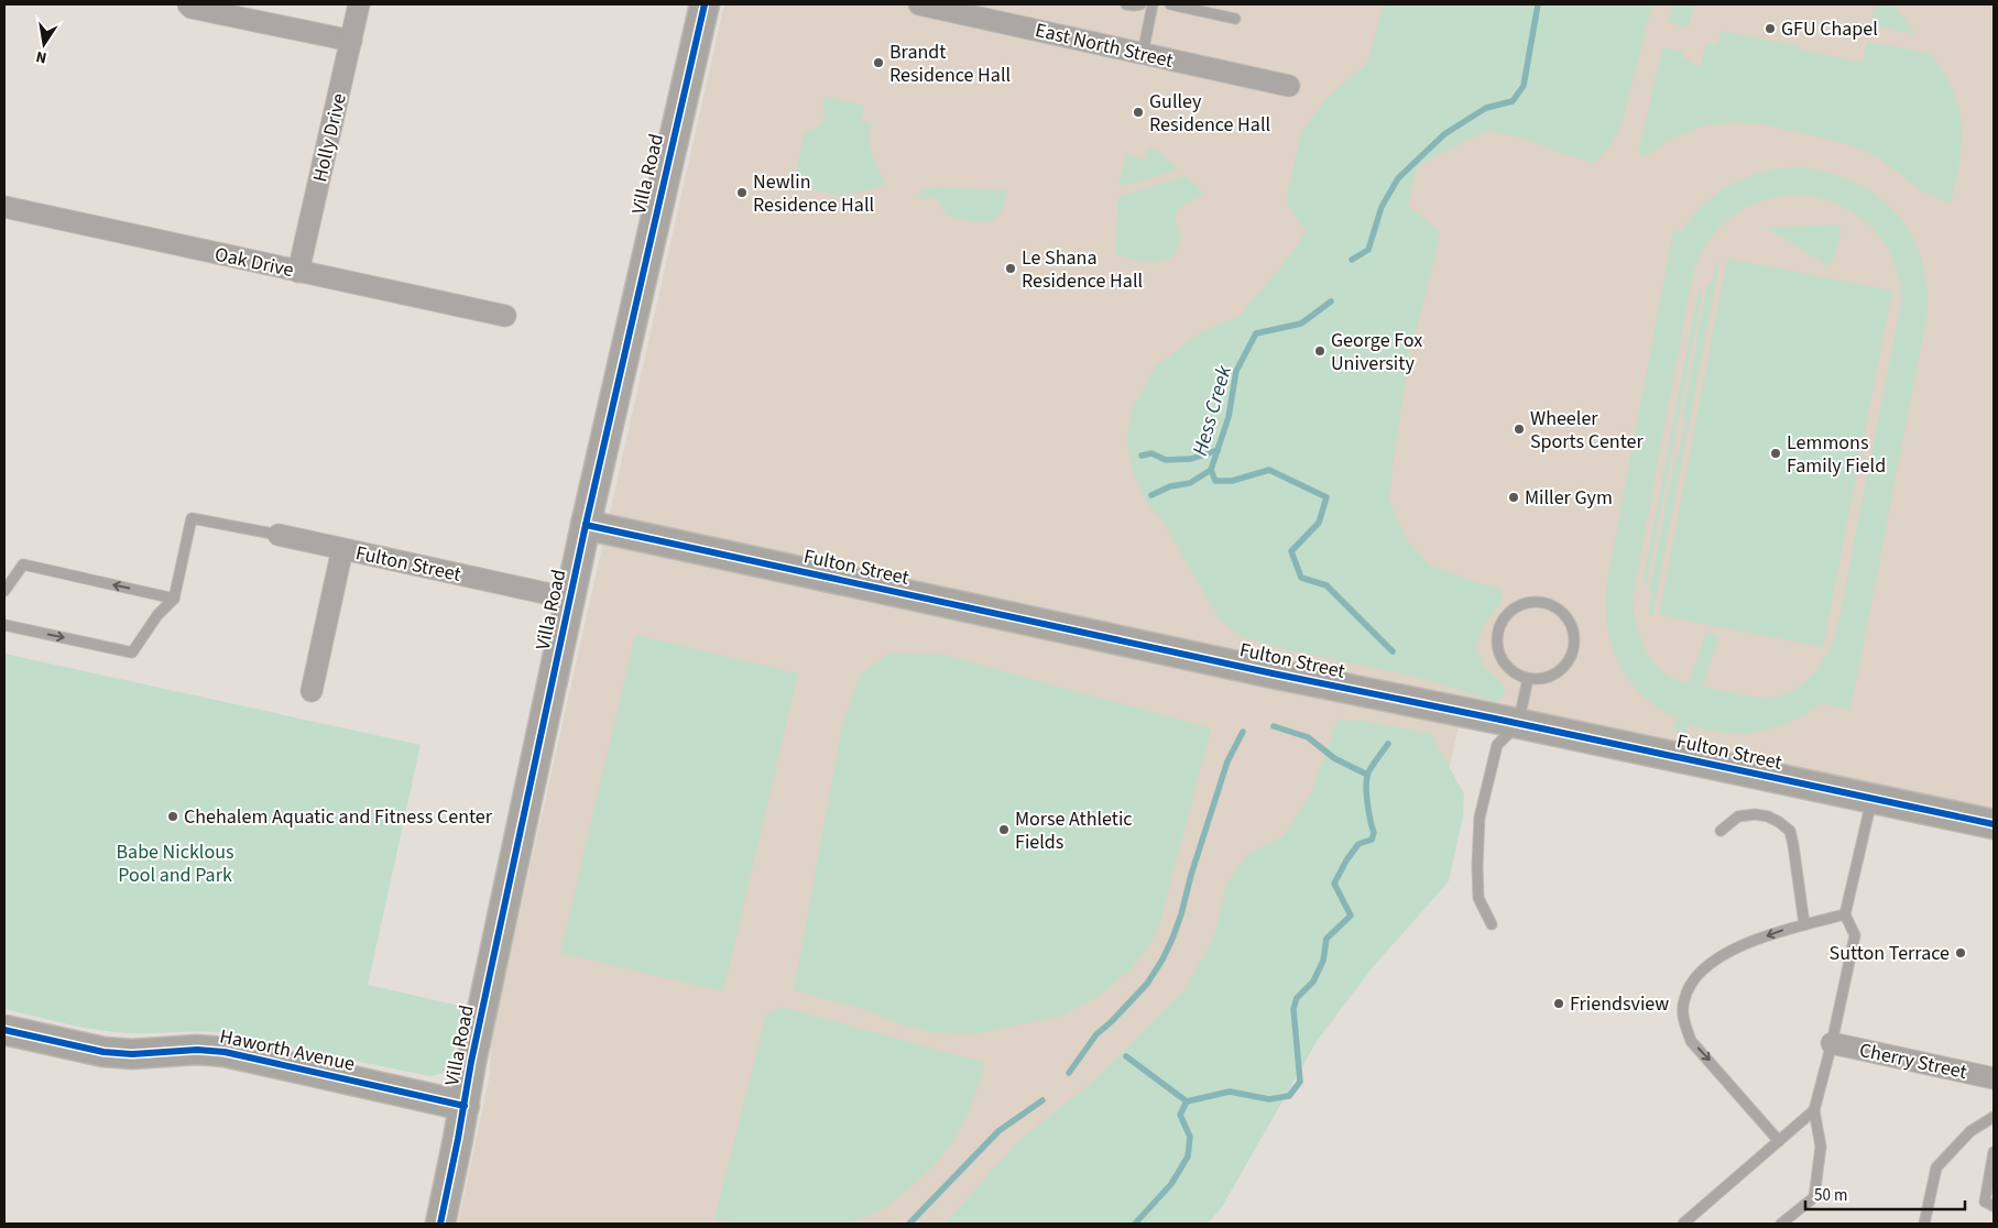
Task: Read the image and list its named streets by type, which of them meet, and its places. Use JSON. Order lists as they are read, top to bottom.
{
  "streets": {
    "street": [
      "East North Street",
      "Holly Drive",
      "Villa Road",
      "Oak Drive",
      "Fulton Street",
      "Haworth Avenue",
      "Cherry Street"
    ]
  },
  "crossings": [
    ["Holly Drive", "Oak Drive"],
    ["Villa Road", "Fulton Street"],
    ["Villa Road", "Haworth Avenue"]
  ],
  "water": ["Hess Creek"],
  "parks": ["Babe Nicklous Pool and Park"],
  "places": [
    "GFU Chapel",
    "Brandt Residence Hall",
    "Gulley Residence Hall",
    "Newlin Residence Hall",
    "Le Shana Residence Hall",
    "George Fox University",
    "Wheeler Sports Center",
    "Lemmons Family Field",
    "Miller Gym",
    "Chehalem Aquatic and Fitness Center",
    "Morse Athletic Fields",
    "Sutton Terrace",
    "Friendsview"
  ],
  "scale_bar": "50 m",
  "north": "bottom"
}
